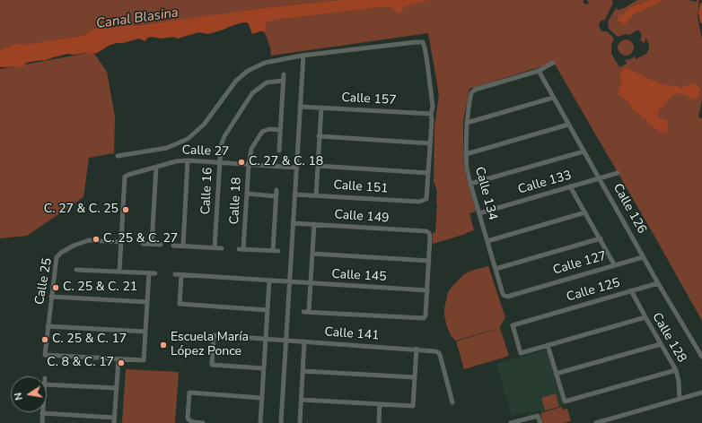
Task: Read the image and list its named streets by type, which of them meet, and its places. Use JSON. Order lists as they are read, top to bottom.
{
  "streets": {
    "street": [
      "Calle 157",
      "Calle 27",
      "Calle 133",
      "Calle 151",
      "Calle 16",
      "Calle 134",
      "Calle 18",
      "Calle 126",
      "Calle 149",
      "Calle 127",
      "Calle 145",
      "Calle 25",
      "Calle 125",
      "Calle 141",
      "Calle 128"
    ]
  },
  "crossings": [
    ["Calle 27", "Calle 16"],
    ["Calle 27", "Calle 18"],
    ["Calle 27", "Calle 25"],
    ["Calle 133", "Calle 134"],
    ["Calle 133", "Calle 126"],
    ["Calle 134", "Calle 126"],
    ["Calle 134", "Calle 127"],
    ["Calle 126", "Calle 127"],
    ["Calle 126", "Calle 125"],
    ["Calle 125", "Calle 128"]
  ],
  "water": ["Canal Blasina"],
  "places": [
    "C. 27 & C. 18",
    "C. 27 & C. 25",
    "C. 25 & C. 27",
    "C. 25 & C. 21",
    "C. 25 & C. 17",
    "Escuela María López Ponce",
    "C. 8 & C. 17"
  ],
  "north": "left"
}
